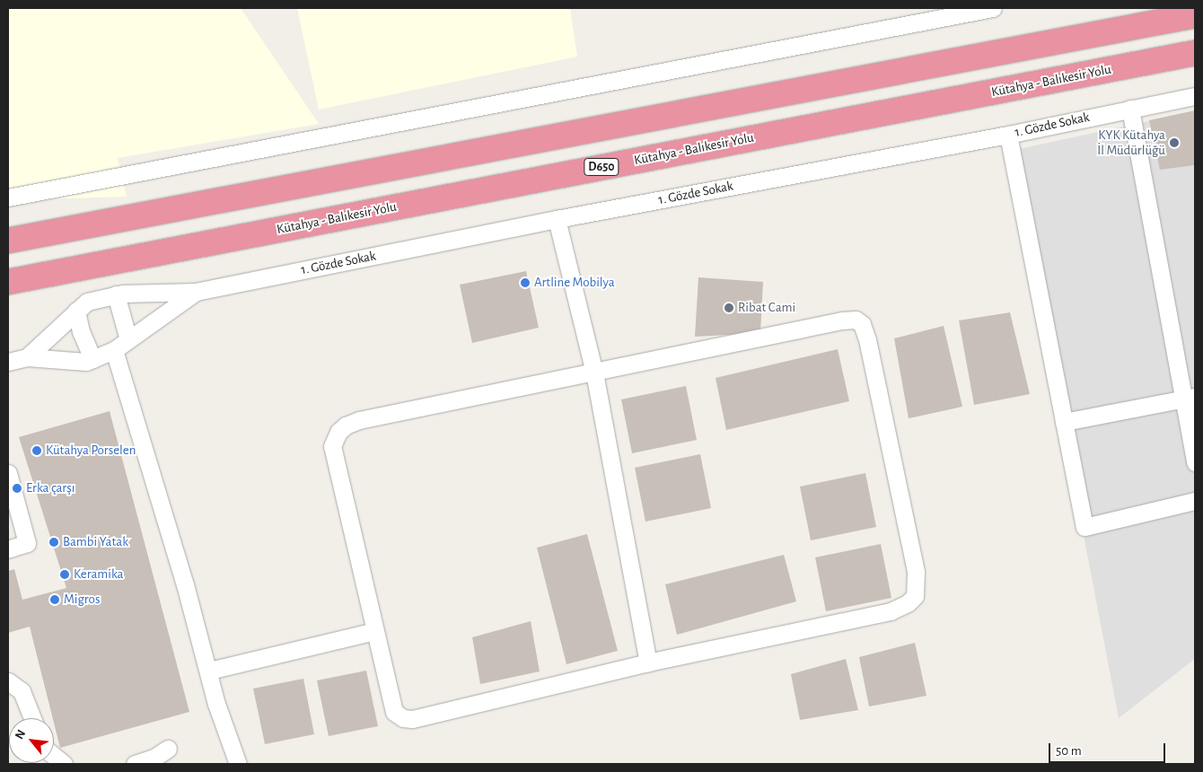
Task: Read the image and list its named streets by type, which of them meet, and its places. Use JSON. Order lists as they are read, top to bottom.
{
  "streets": {
    "highway": ["Kütahya - Balıkesir Yolu", "D650"],
    "street": ["1. Gözde Sokak"]
  },
  "places": [
    "KYK Kütahya İl Müdürlüğü",
    "Artline Mobilya",
    "Ribat Cami",
    "Kütahya Porselen",
    "Erka çarşı",
    "Bambi Yatak",
    "Keramika",
    "Migros"
  ],
  "scale_bar": "50 m",
  "north": "top left"
}
